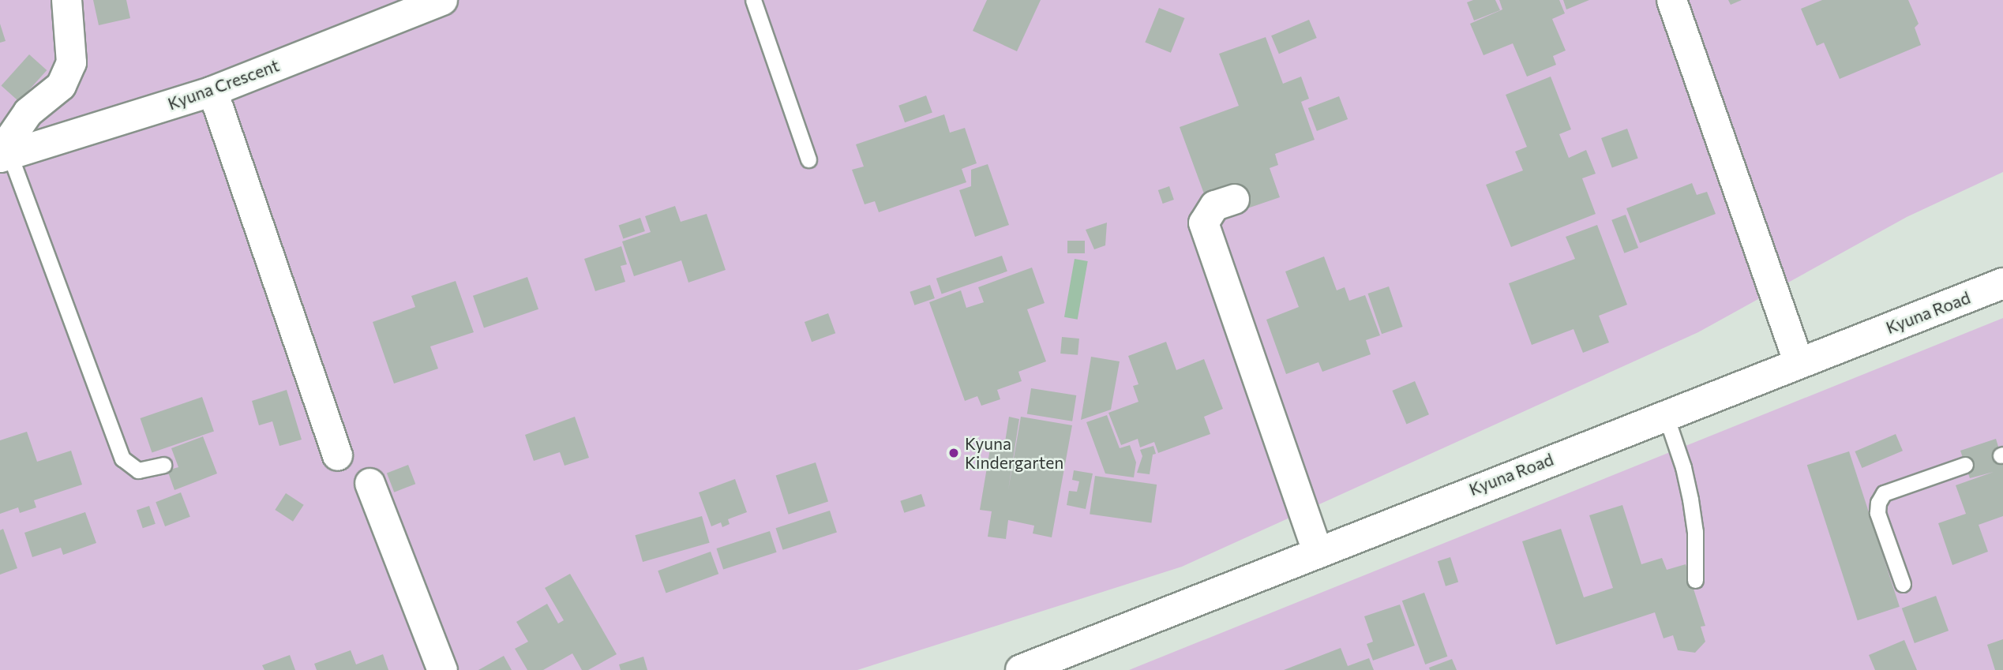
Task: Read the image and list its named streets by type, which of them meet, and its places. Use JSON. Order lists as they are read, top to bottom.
{
  "streets": {
    "main road": ["Kyuna Road"],
    "street": ["Kyuna Crescent"]
  },
  "places": ["Kyuna Kindergarten"]
}
